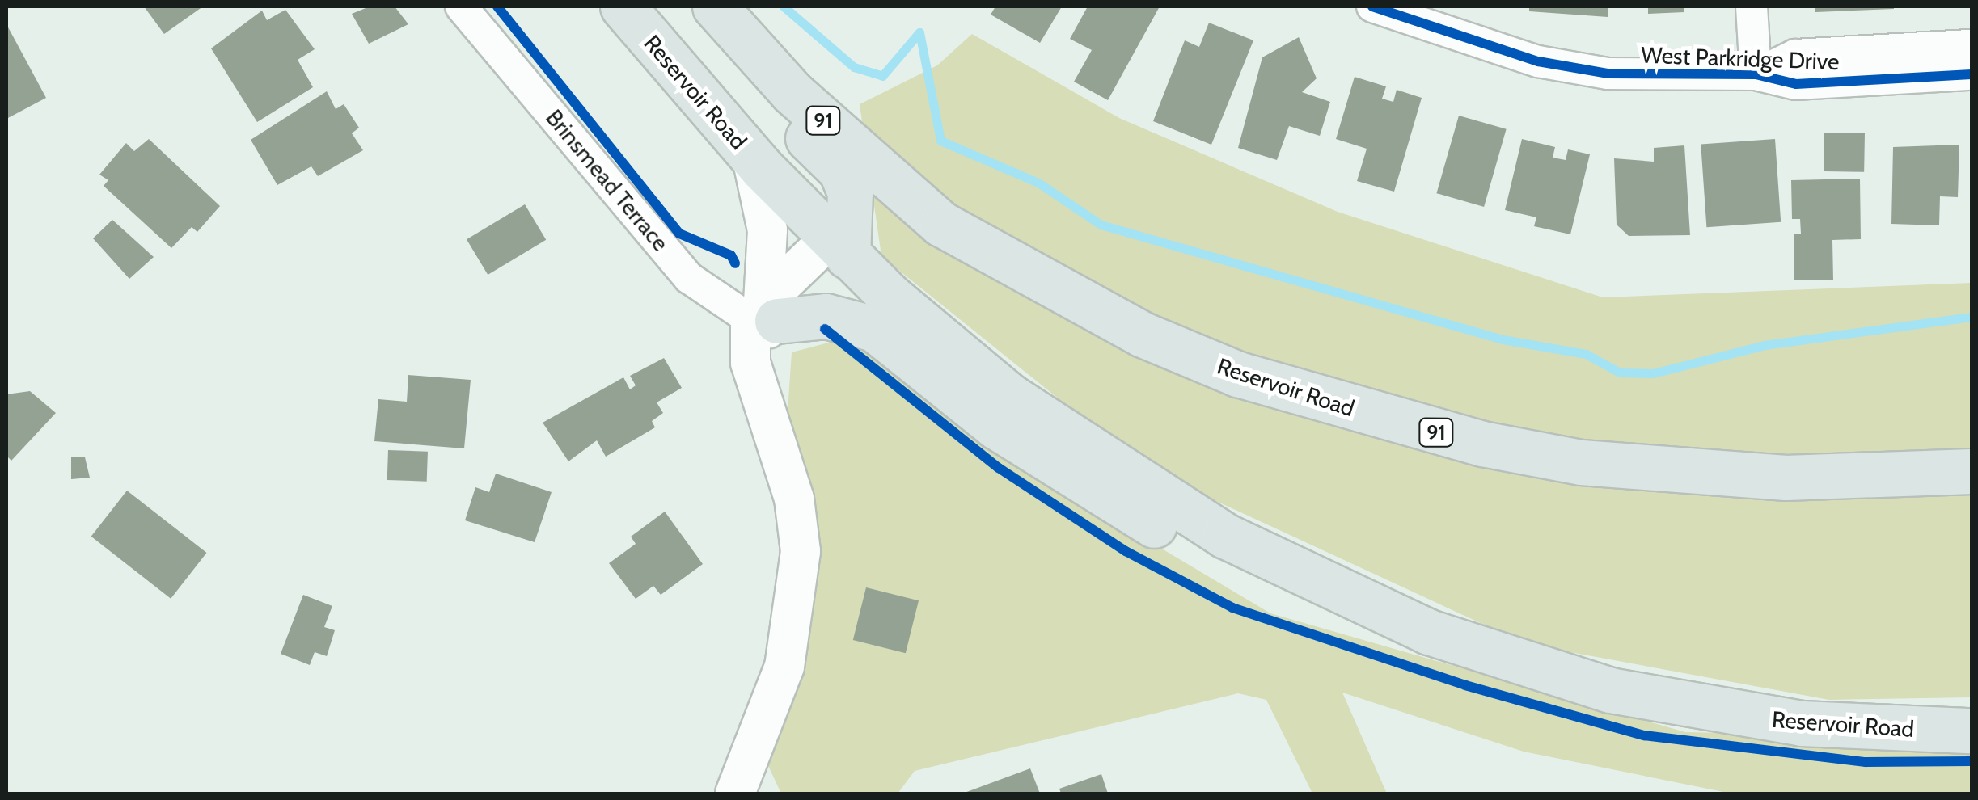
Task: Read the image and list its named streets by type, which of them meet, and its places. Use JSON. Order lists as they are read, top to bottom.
{
  "streets": {
    "main road": ["Reservoir Road", "91"],
    "street": ["West Parkridge Drive", "Brinsmead Terrace"]
  }
}
